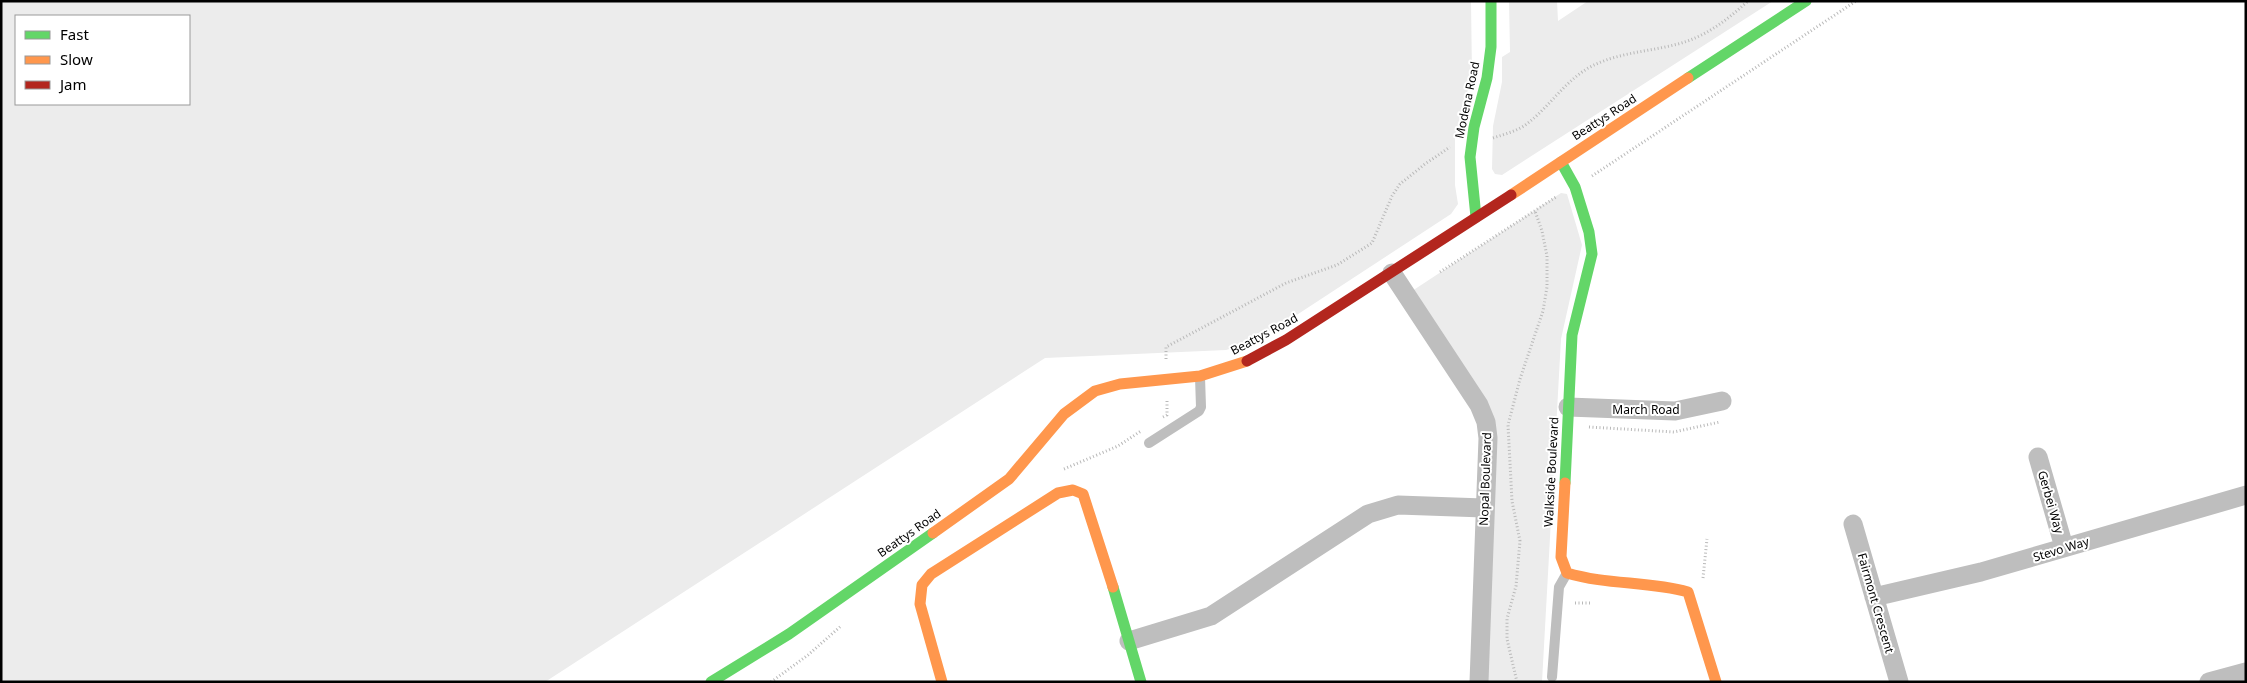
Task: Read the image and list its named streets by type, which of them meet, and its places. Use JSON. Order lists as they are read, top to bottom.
{
  "streets": {
    "street": [
      "Modena Road",
      "Beattys Road",
      "March Road",
      "Walkside Boulevard",
      "Nopal Boulevard",
      "Gerbei Way",
      "Stevo Way",
      "Fairmont Crescent"
    ]
  },
  "crossings": [
    ["Modena Road", "Beattys Road"],
    ["Beattys Road", "Walkside Boulevard"],
    ["Beattys Road", "Nopal Boulevard"],
    ["March Road", "Walkside Boulevard"],
    ["Gerbei Way", "Stevo Way"],
    ["Stevo Way", "Fairmont Crescent"]
  ],
  "legend": ["Fast", "Slow", "Jam"]
}
